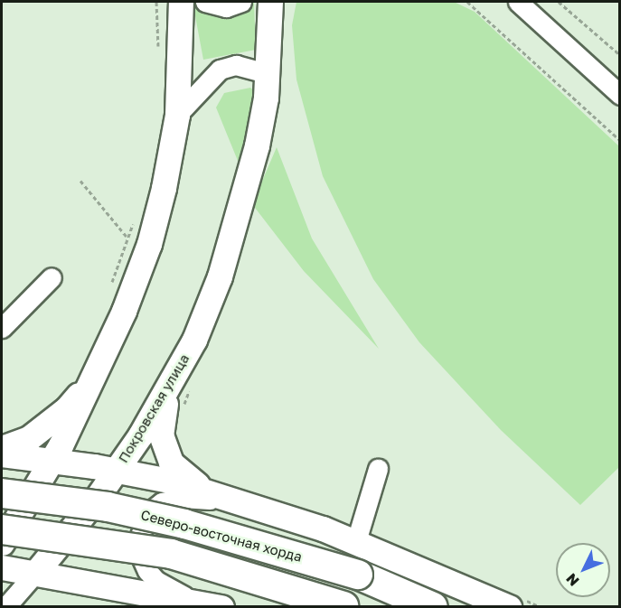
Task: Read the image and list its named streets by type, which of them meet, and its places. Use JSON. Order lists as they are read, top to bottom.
{
  "streets": {
    "highway": ["Северо-восточная хорда"],
    "main road": ["Покровская улица"]
  },
  "north": "bottom left"
}
